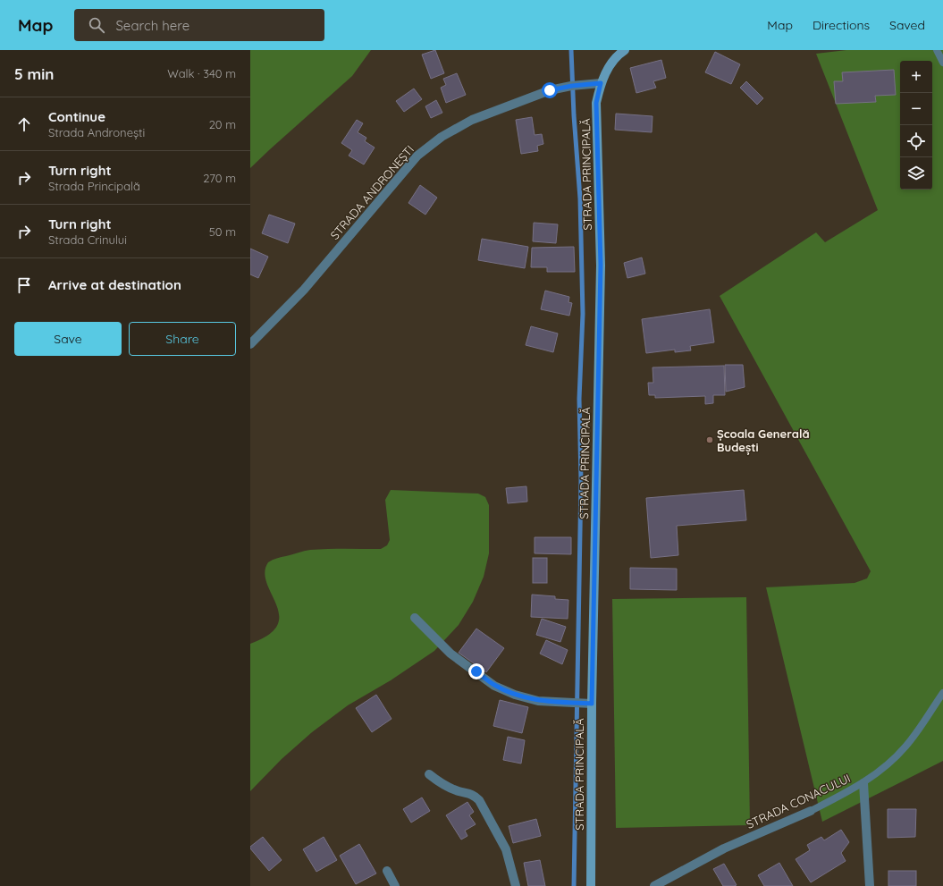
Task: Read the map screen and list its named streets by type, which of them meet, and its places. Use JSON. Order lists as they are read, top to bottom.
{
  "streets": {
    "main road": ["STRADA PRINCIPALĂ"],
    "street": ["STRADA ANDRONEȘTI", "STRADA CONACULUI"]
  },
  "crossings": [
    ["STRADA PRINCIPALĂ", "STRADA ANDRONEȘTI"]
  ],
  "places": ["Școala Generală Budești"],
  "page": {
    "header": "Map",
    "search": "Search here",
    "nav": ["Map", "Directions", "Saved"],
    "heading": ["5 min", "Walk · 340 m"],
    "map_buttons": ["+", "−"],
    "list": [
      ["Continue", "Strada Andronești", "20 m"],
      ["Turn right", "Strada Principală", "270 m"],
      ["Turn right", "Strada Crinului", "50 m"],
      "Arrive at destination"
    ],
    "buttons": ["Save", "Share"]
  }
}
